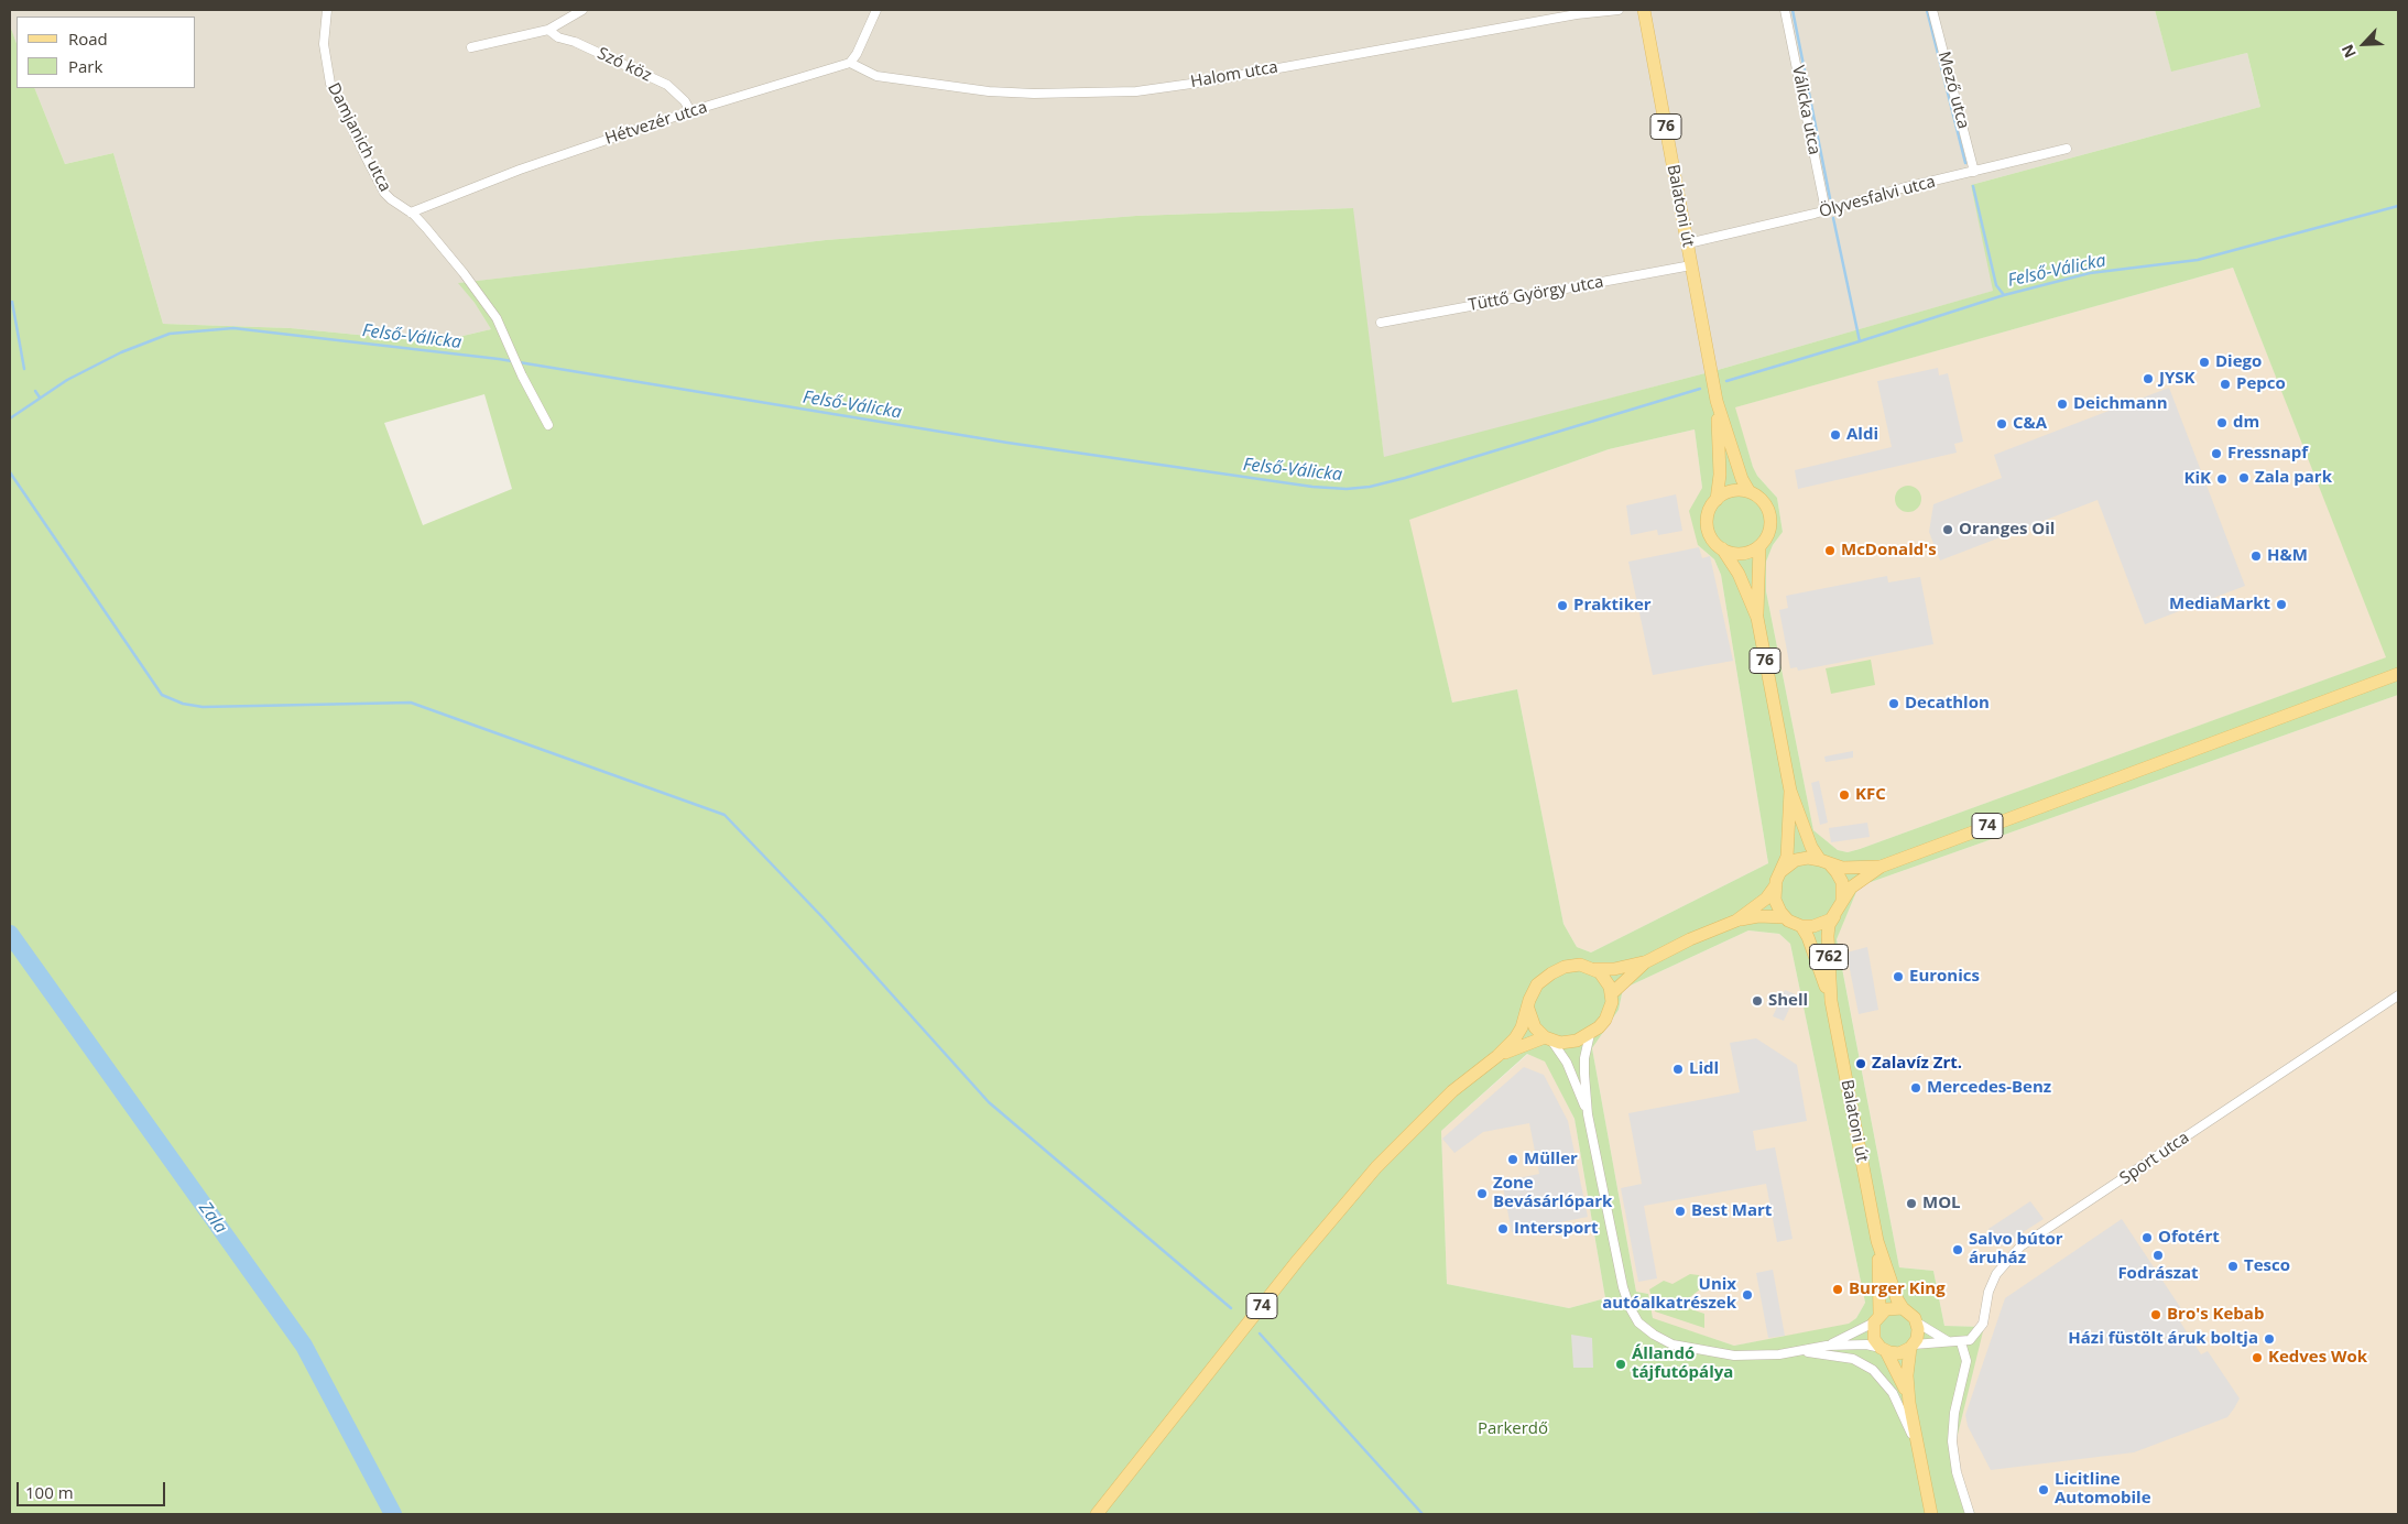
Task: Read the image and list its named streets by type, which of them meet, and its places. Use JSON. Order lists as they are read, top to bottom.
{
  "streets": {
    "main road": [
      "76",
      "Balatoni út",
      "74",
      "762"
    ],
    "street": [
      "Szó köz",
      "Halom utca",
      "Mező utca",
      "Válicka utca",
      "Hétvezér utca",
      "Damjanich utca",
      "Ölyvesfalvi utca",
      "Tüttő György utca",
      "Sport utca"
    ]
  },
  "crossings": [
    ["Szó köz", "Hétvezér utca"],
    ["Halom utca", "Hétvezér utca"],
    ["Mező utca", "Ölyvesfalvi utca"],
    ["Válicka utca", "Ölyvesfalvi utca"],
    ["Hétvezér utca", "Damjanich utca"],
    ["76", "Balatoni út"],
    ["76", "74"],
    ["Ölyvesfalvi utca", "Balatoni út"],
    ["Balatoni út", "Tüttő György utca"],
    ["Balatoni út", "74"]
  ],
  "water": ["Felső-Válicka", "Zala"],
  "parks": ["Parkerdő"],
  "places": [
    "Diego",
    "JYSK",
    "Pepco",
    "Deichmann",
    "dm",
    "C&A",
    "Aldi",
    "Fressnapf",
    "Zala park",
    "KiK",
    "Oranges Oil",
    "McDonald's",
    "H&M",
    "MediaMarkt",
    "Praktiker",
    "Decathlon",
    "KFC",
    "Euronics",
    "Shell",
    "Zalavíz Zrt.",
    "Lidl",
    "Mercedes-Benz",
    "Müller",
    "Zone Bevásárlópark",
    "MOL",
    "Best Mart",
    "Intersport",
    "Ofotért",
    "Salvo bútor áruház",
    "Fodrászat",
    "Tesco",
    "Burger King",
    "Unix autóalkatrészek",
    "Bro's Kebab",
    "Házi füstölt áruk boltja",
    "Kedves Wok",
    "Állandó tájfutópálya",
    "Licitline Automobile"
  ],
  "legend": ["Road", "Park"],
  "scale_bar": "100 m",
  "north": "bottom left"
}
